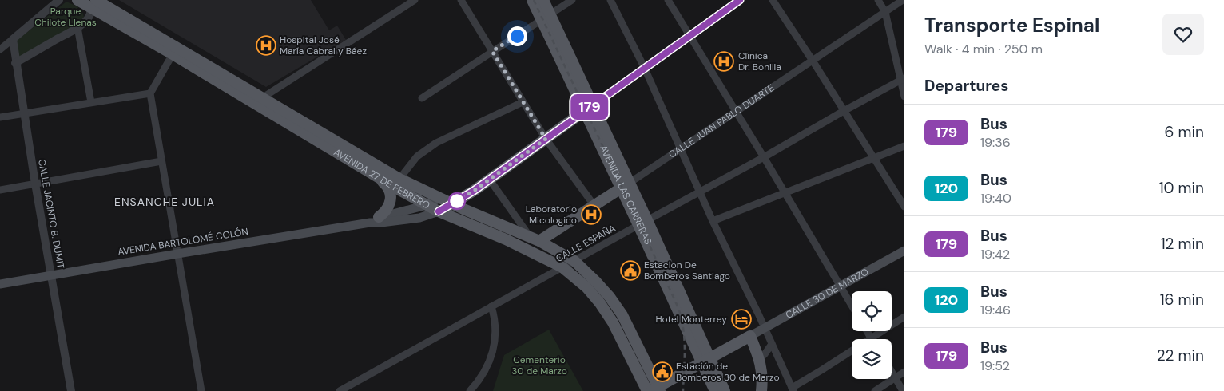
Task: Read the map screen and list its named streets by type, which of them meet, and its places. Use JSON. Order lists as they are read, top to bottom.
{
  "streets": {
    "main road": [
      "CALLE JUAN PABLO DUARTE",
      "AVENIDA 27 DE FEBRERO",
      "AVENIDA LAS CARRERAS",
      "AVENIDA BARTOLOMÉ COLÓN",
      "CALLE 30 DE MARZO"
    ],
    "street": ["CALLE JACINTO B. DUMIT", "CALLE ESPAÑA"]
  },
  "crossings": [
    ["CALLE JUAN PABLO DUARTE", "AVENIDA 27 DE FEBRERO"],
    ["CALLE JUAN PABLO DUARTE", "AVENIDA LAS CARRERAS"],
    ["AVENIDA 27 DE FEBRERO", "AVENIDA BARTOLOMÉ COLÓN"],
    ["AVENIDA 27 DE FEBRERO", "CALLE ESPAÑA"],
    ["AVENIDA 27 DE FEBRERO", "CALLE 30 DE MARZO"],
    ["AVENIDA LAS CARRERAS", "CALLE ESPAÑA"],
    ["CALLE JACINTO B. DUMIT", "AVENIDA BARTOLOMÉ COLÓN"]
  ],
  "districts": ["ENSANCHE JULIA"],
  "parks": ["Parque Chilote Llenas", "Cementerio 30 de Marzo"],
  "places": {
    "hospital": ["Hospital José María Cabral y Báez", "Clínica Dr. Bonilla", "Laboratorio Micologico"],
    "public building": ["Estacion De Bomberos Santiago", "Estación de Bomberos 30 de Marzo"],
    "hotel": ["Hotel Monterrey"]
  },
  "lines": ["bus line 179"],
  "page": {
    "on_map": "179",
    "heading": [
      ["Transporte Espinal", "Walk · 4 min · 250 m"],
      "Departures"
    ],
    "list": [
      {
        "mark": "179",
        "name": "Bus",
        "note": "19:36",
        "value": "6 min"
      },
      {
        "mark": "120",
        "name": "Bus",
        "note": "19:40",
        "value": "10 min"
      },
      {
        "mark": "179",
        "name": "Bus",
        "note": "19:42",
        "value": "12 min"
      },
      {
        "mark": "120",
        "name": "Bus",
        "note": "19:46",
        "value": "16 min"
      },
      {
        "mark": "179",
        "name": "Bus",
        "note": "19:52",
        "value": "22 min"
      }
    ]
  }
}
